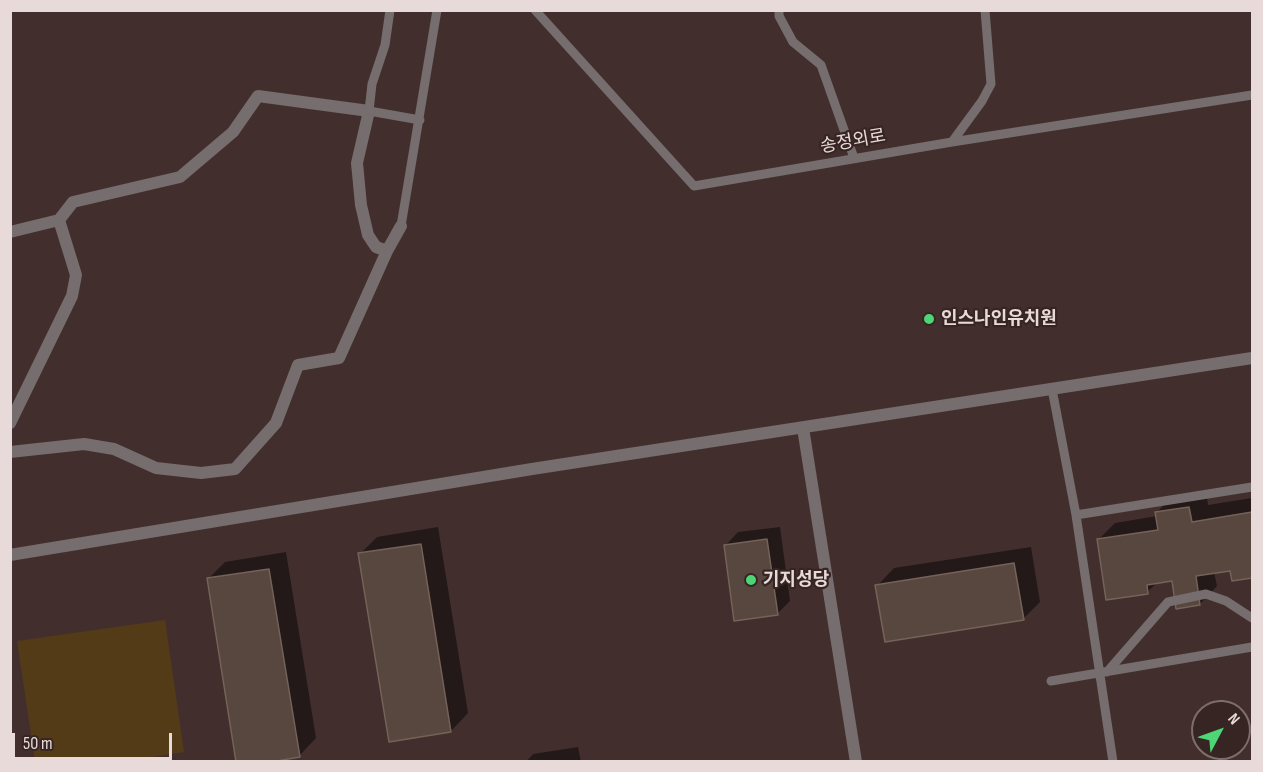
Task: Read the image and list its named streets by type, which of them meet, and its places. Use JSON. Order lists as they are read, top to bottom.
{
  "streets": {
    "lane": ["송정외로"]
  },
  "places": ["인스나인유치원", "기지성당"],
  "scale_bar": "50 m",
  "north": "top right"
}
